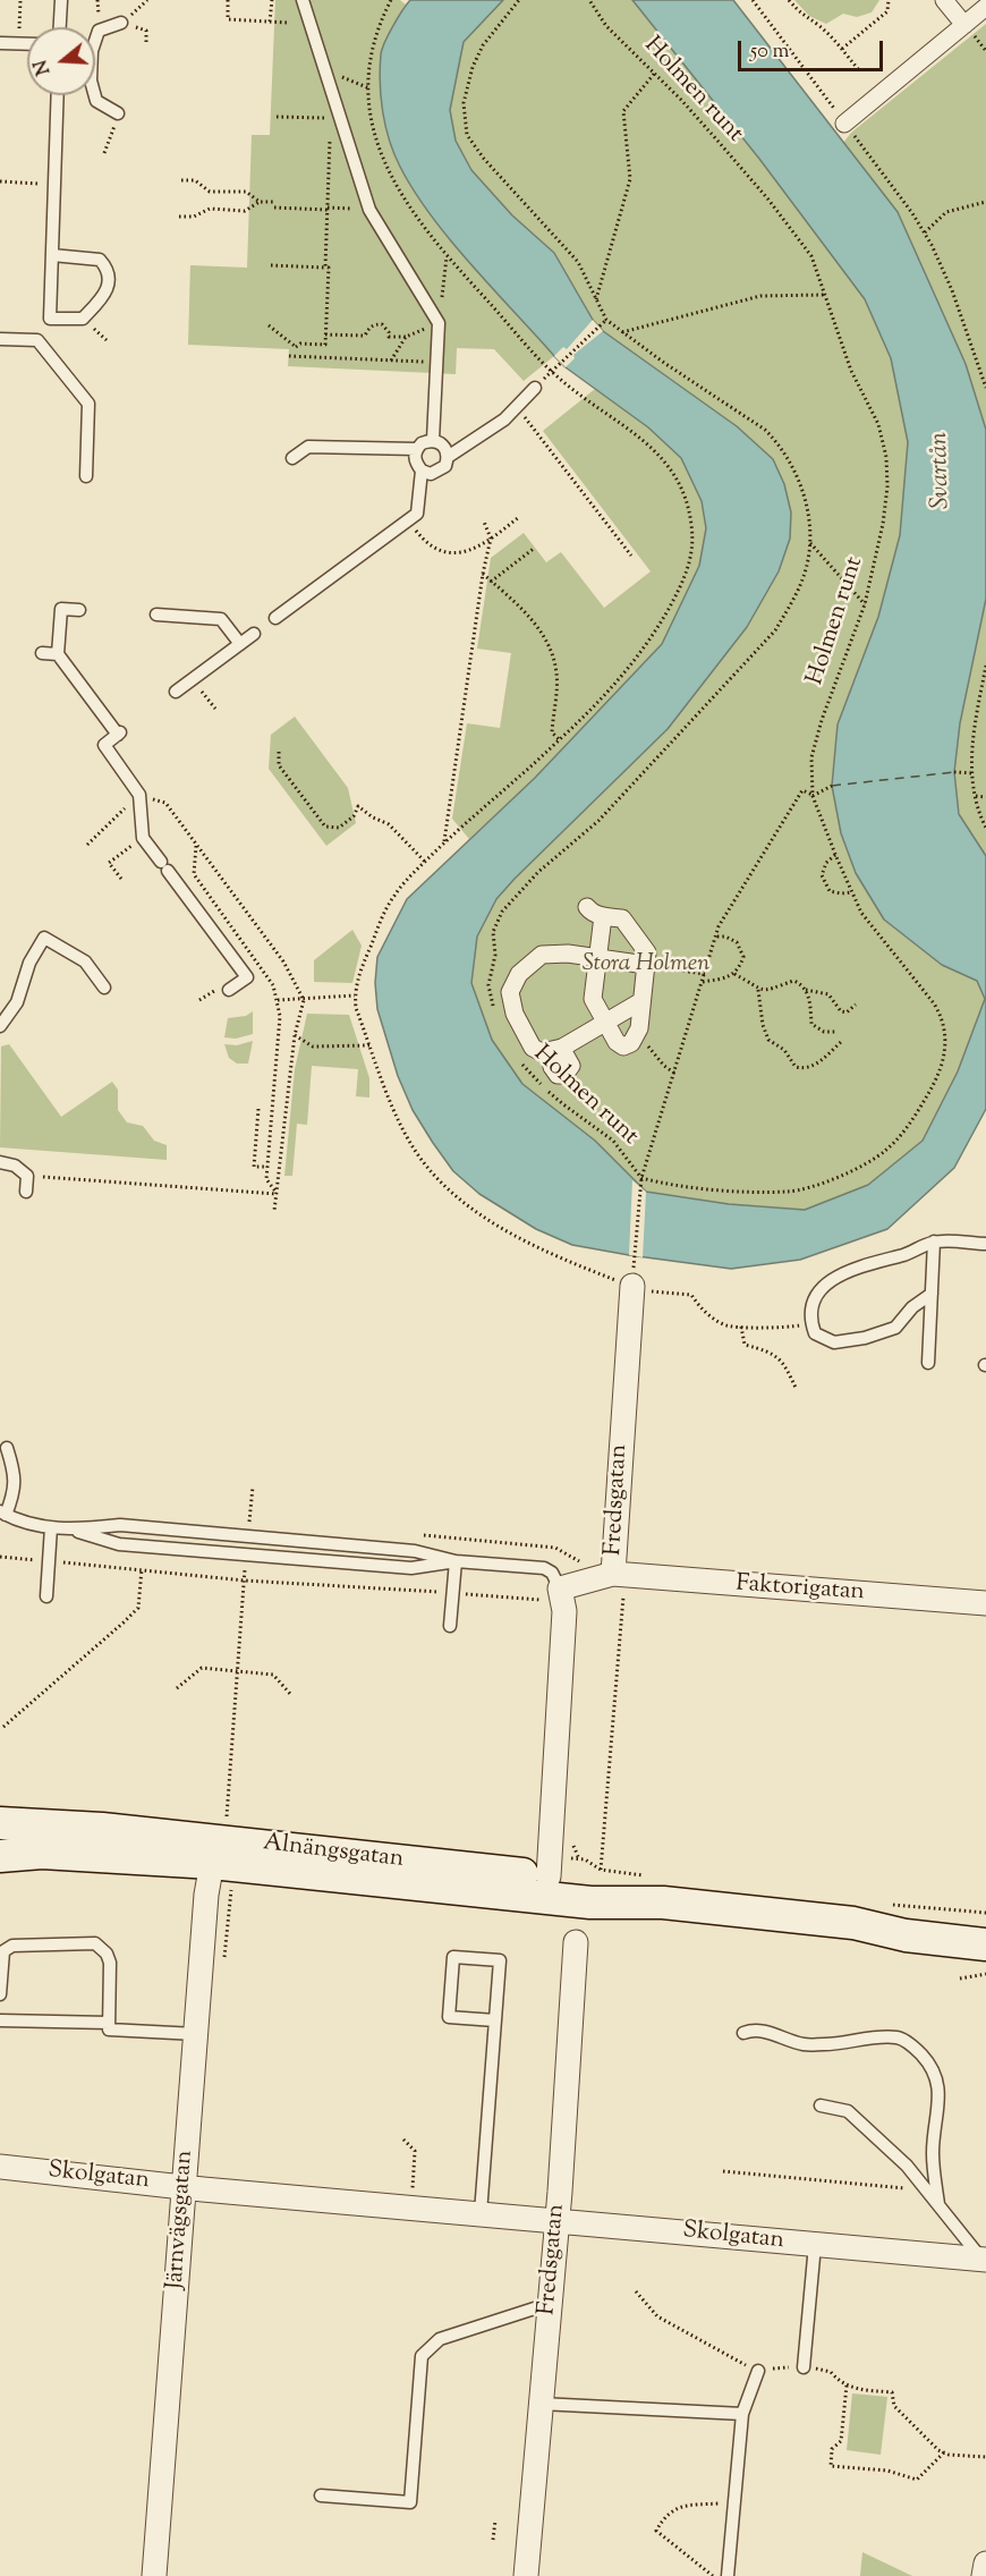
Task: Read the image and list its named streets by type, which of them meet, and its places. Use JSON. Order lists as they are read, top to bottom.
{
  "streets": {
    "main road": ["Alnängsgatan"],
    "street": [
      "Fredsgatan",
      "Faktorigatan",
      "Skolgatan",
      "Järnvägsgatan"
    ],
    "path": ["Holmen runt"]
  },
  "crossings": [
    ["Fredsgatan", "Faktorigatan"],
    ["Fredsgatan", "Skolgatan"],
    ["Alnängsgatan", "Järnvägsgatan"],
    ["Skolgatan", "Järnvägsgatan"]
  ],
  "water": ["Svartån"],
  "parks": ["Stora Holmen"],
  "scale_bar": "50 m",
  "north": "left"
}
